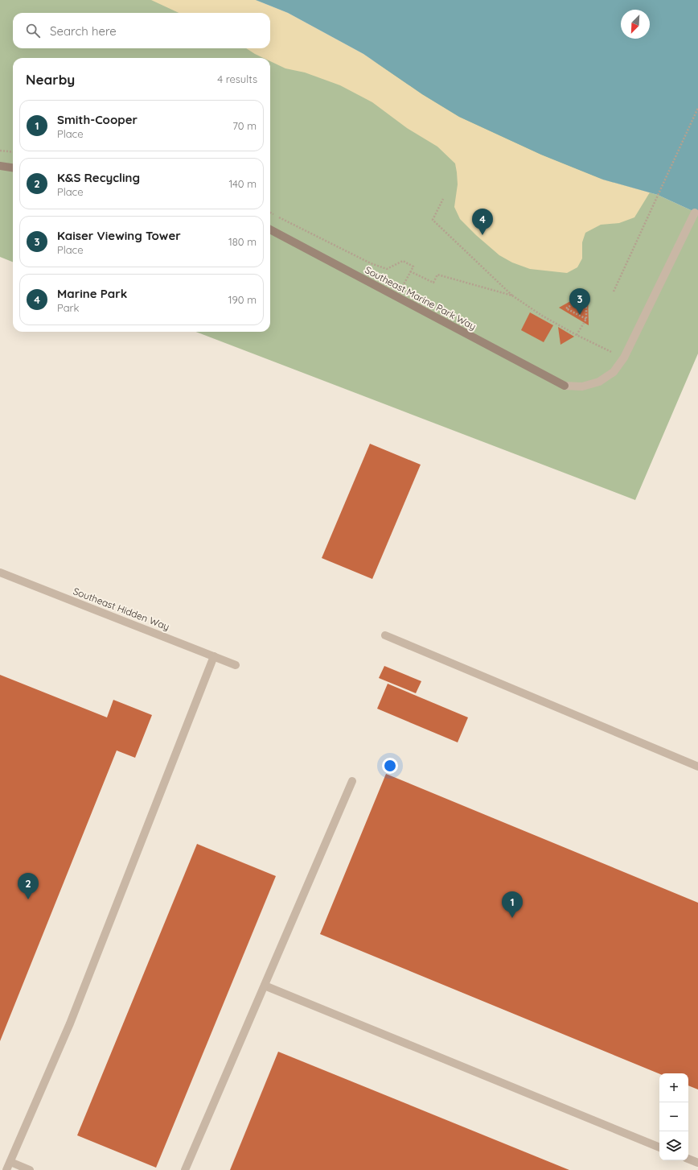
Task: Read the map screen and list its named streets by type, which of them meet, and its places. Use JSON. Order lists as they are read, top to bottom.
{
  "streets": {
    "street": ["Southeast Marine Park Way"],
    "lane": ["Southeast Hidden Way"]
  },
  "north": "bottom left",
  "page": {
    "search": "Search here",
    "heading": ["Nearby", "4 results"],
    "list": [
      {
        "mark": "1",
        "name": "Smith-Cooper",
        "note": "Place",
        "value": "70 m"
      },
      {
        "mark": "2",
        "name": "K&S Recycling",
        "note": "Place",
        "value": "140 m"
      },
      {
        "mark": "3",
        "name": "Kaiser Viewing Tower",
        "note": "Place",
        "value": "180 m"
      },
      {
        "mark": "4",
        "name": "Marine Park",
        "note": "Park",
        "value": "190 m"
      }
    ],
    "pins": [
      "4",
      "3",
      "2",
      "1"
    ],
    "map_buttons": ["+", "−"]
  }
}
